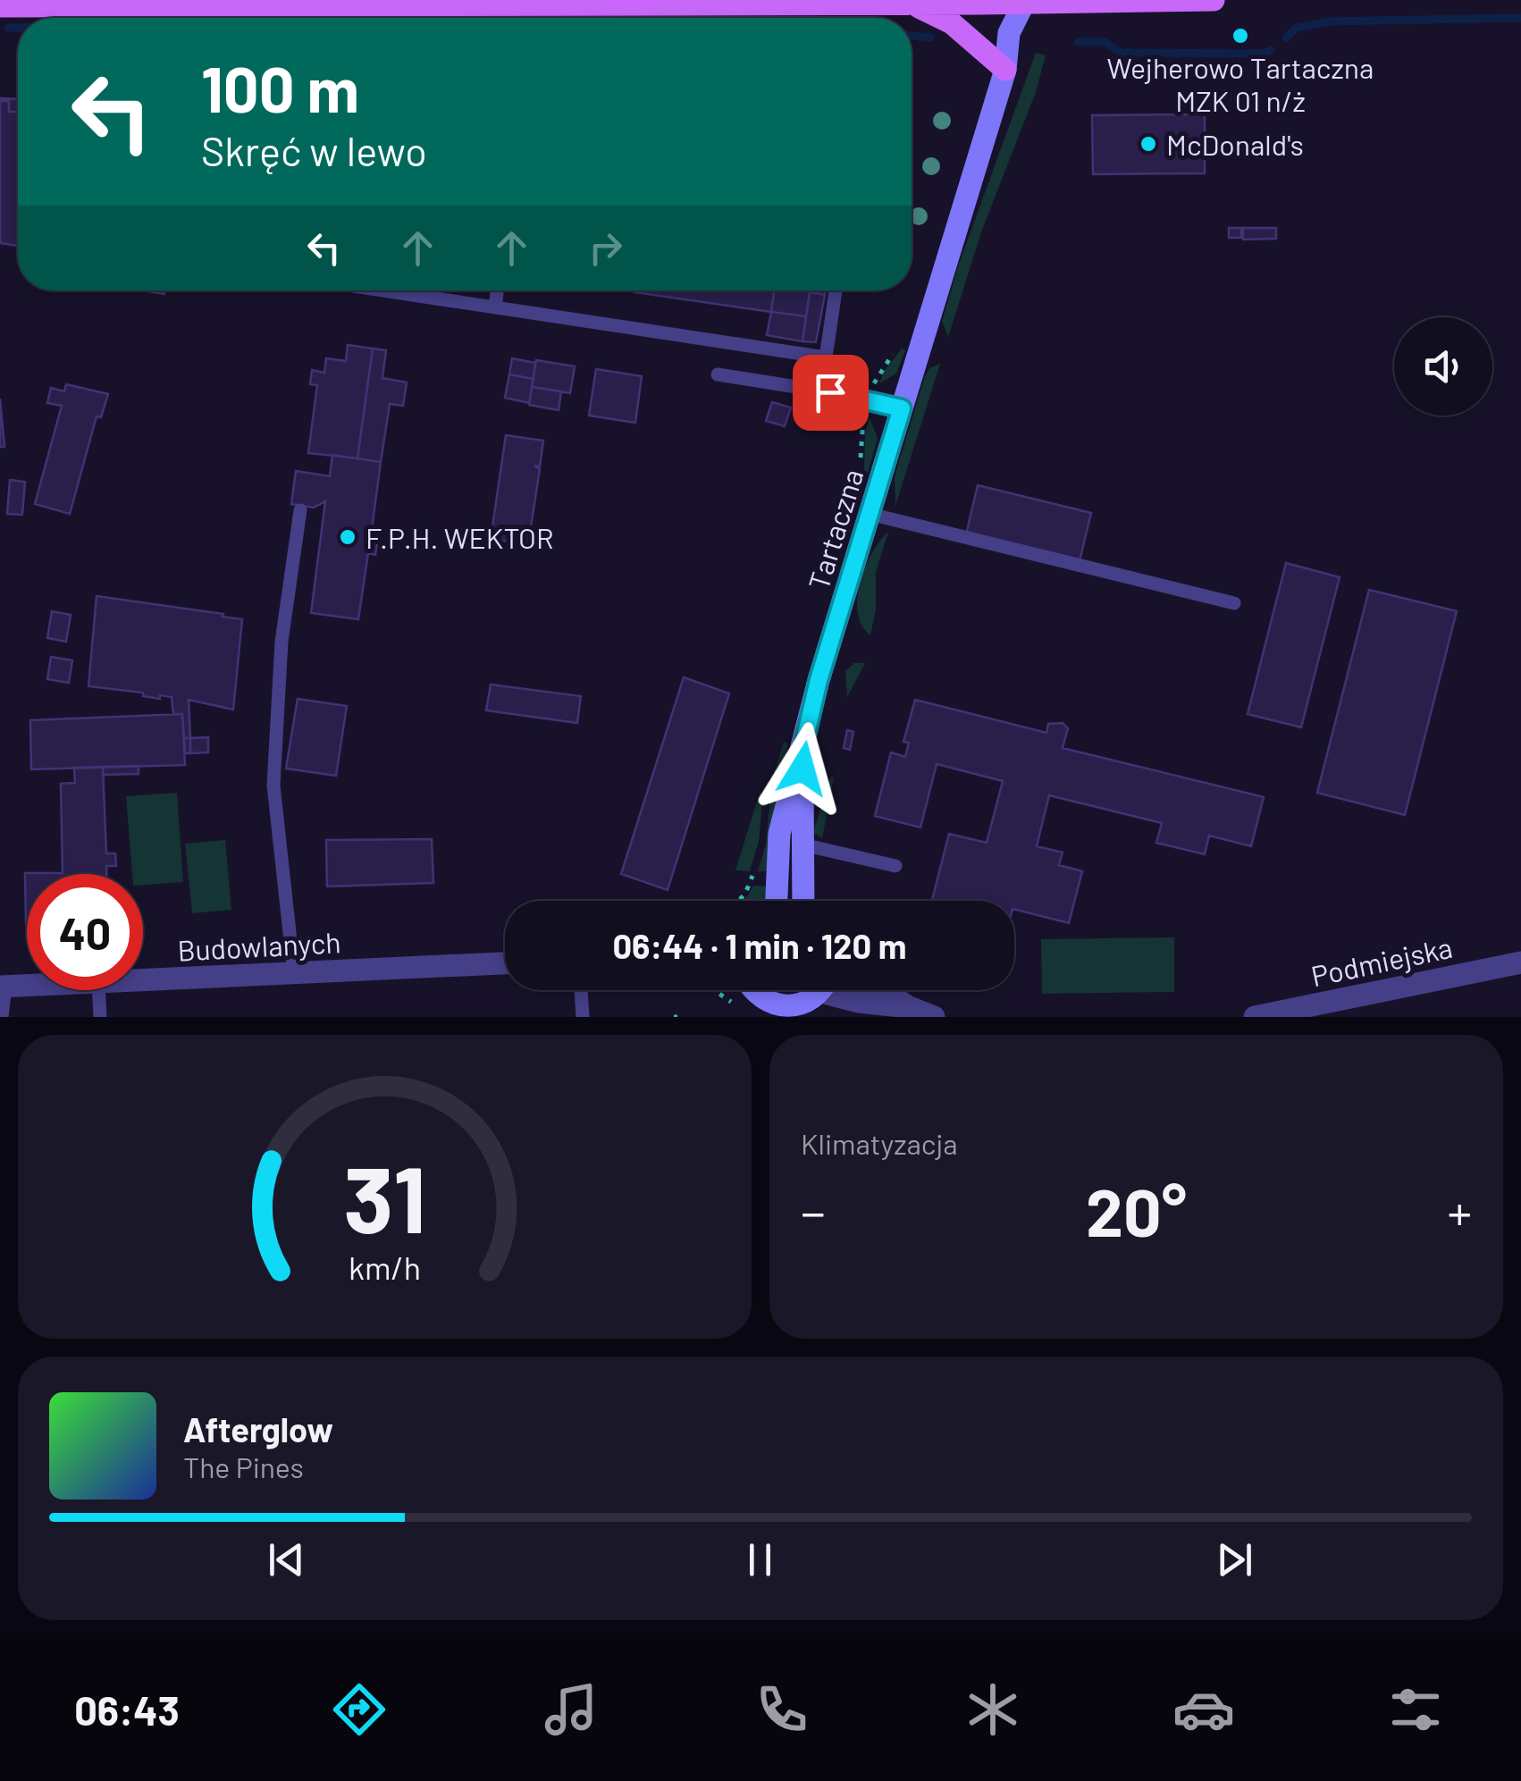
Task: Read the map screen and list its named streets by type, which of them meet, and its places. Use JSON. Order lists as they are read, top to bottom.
{
  "streets": {
    "street": ["Tartaczna", "Budowlanych", "Podmiejska"]
  },
  "places": ["Wejherowo Tartaczna MZK 01 n/ż", "McDonald's", "F.P.H. WEKTOR"],
  "page": {
    "turn": ["100 m", "Skręć w lewo"],
    "limit": "40",
    "trip": "06:44 · 1 min · 120 m",
    "tile": "Klimatyzacja",
    "heat": ["−", "20°", "+"],
    "song": ["Afterglow", "The Pines"],
    "tabs": "06:43",
    "gauge": ["31", "km/h"]
  }
}
